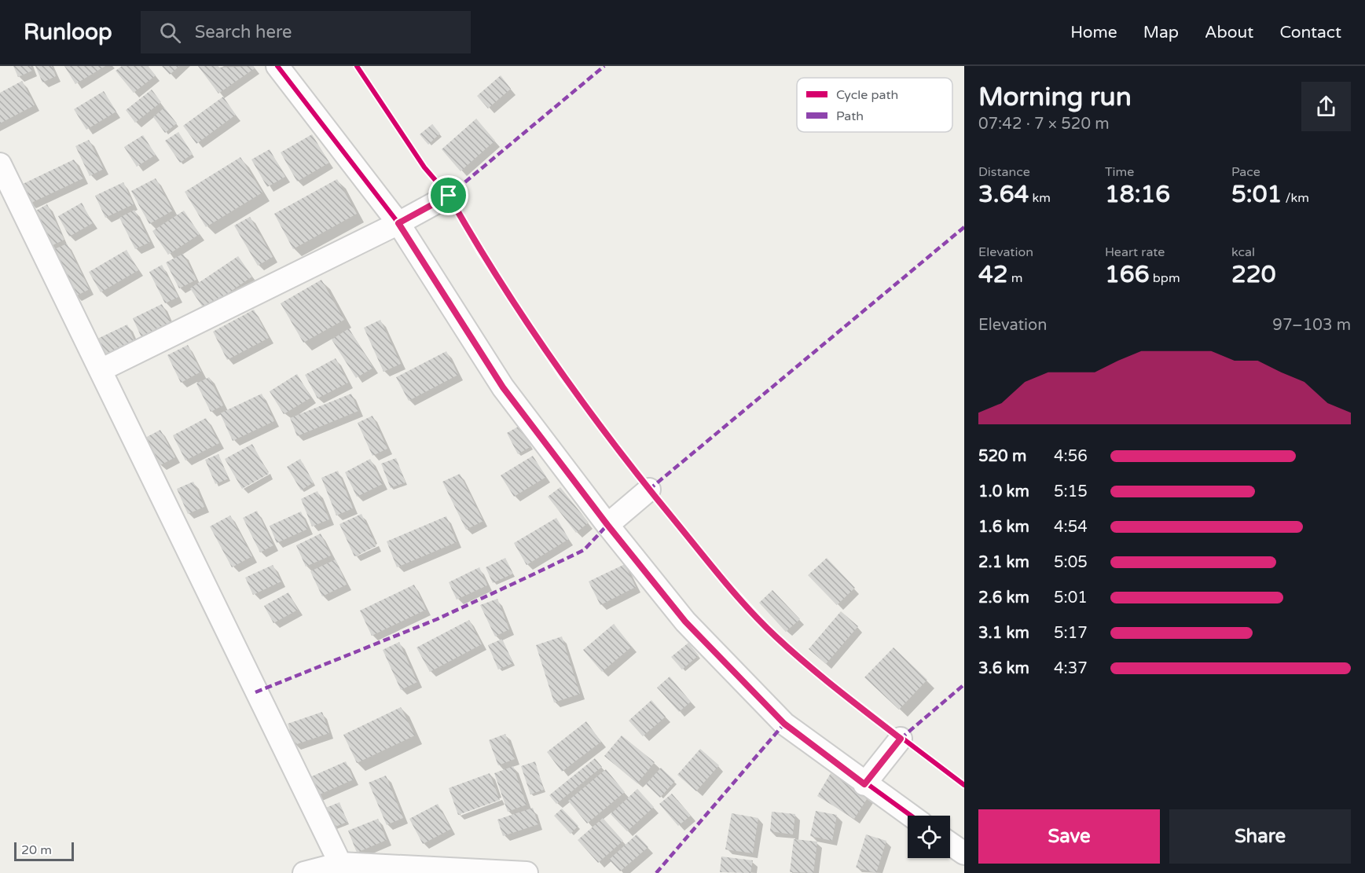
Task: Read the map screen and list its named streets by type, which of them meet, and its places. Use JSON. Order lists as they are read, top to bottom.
{
  "legend": ["Cycle path", "Path"],
  "scale_bar": "20 m",
  "page": {
    "header": "Runloop",
    "search": "Search here",
    "nav": [
      "Home",
      "Map",
      "About",
      "Contact"
    ],
    "heading": ["Morning run", "07:42 · 7 × 520 m"],
    "stats": [
      ["Distance", "3.64 km"],
      ["Time", "18:16"],
      ["Pace", "5:01 /km"],
      ["Elevation", "42 m"],
      ["Heart rate", "166 bpm"],
      ["kcal", "220"]
    ],
    "chart": ["Elevation", "97–103 m"],
    "list": [
      {
        "name": "520 m",
        "note": "4:56"
      },
      {
        "name": "1.0 km",
        "note": "5:15"
      },
      {
        "name": "1.6 km",
        "note": "4:54"
      },
      {
        "name": "2.1 km",
        "note": "5:05"
      },
      {
        "name": "2.6 km",
        "note": "5:01"
      },
      {
        "name": "3.1 km",
        "note": "5:17"
      },
      {
        "name": "3.6 km",
        "note": "4:37"
      }
    ],
    "buttons": ["Save", "Share"],
    "scale": "20 m"
  }
}
